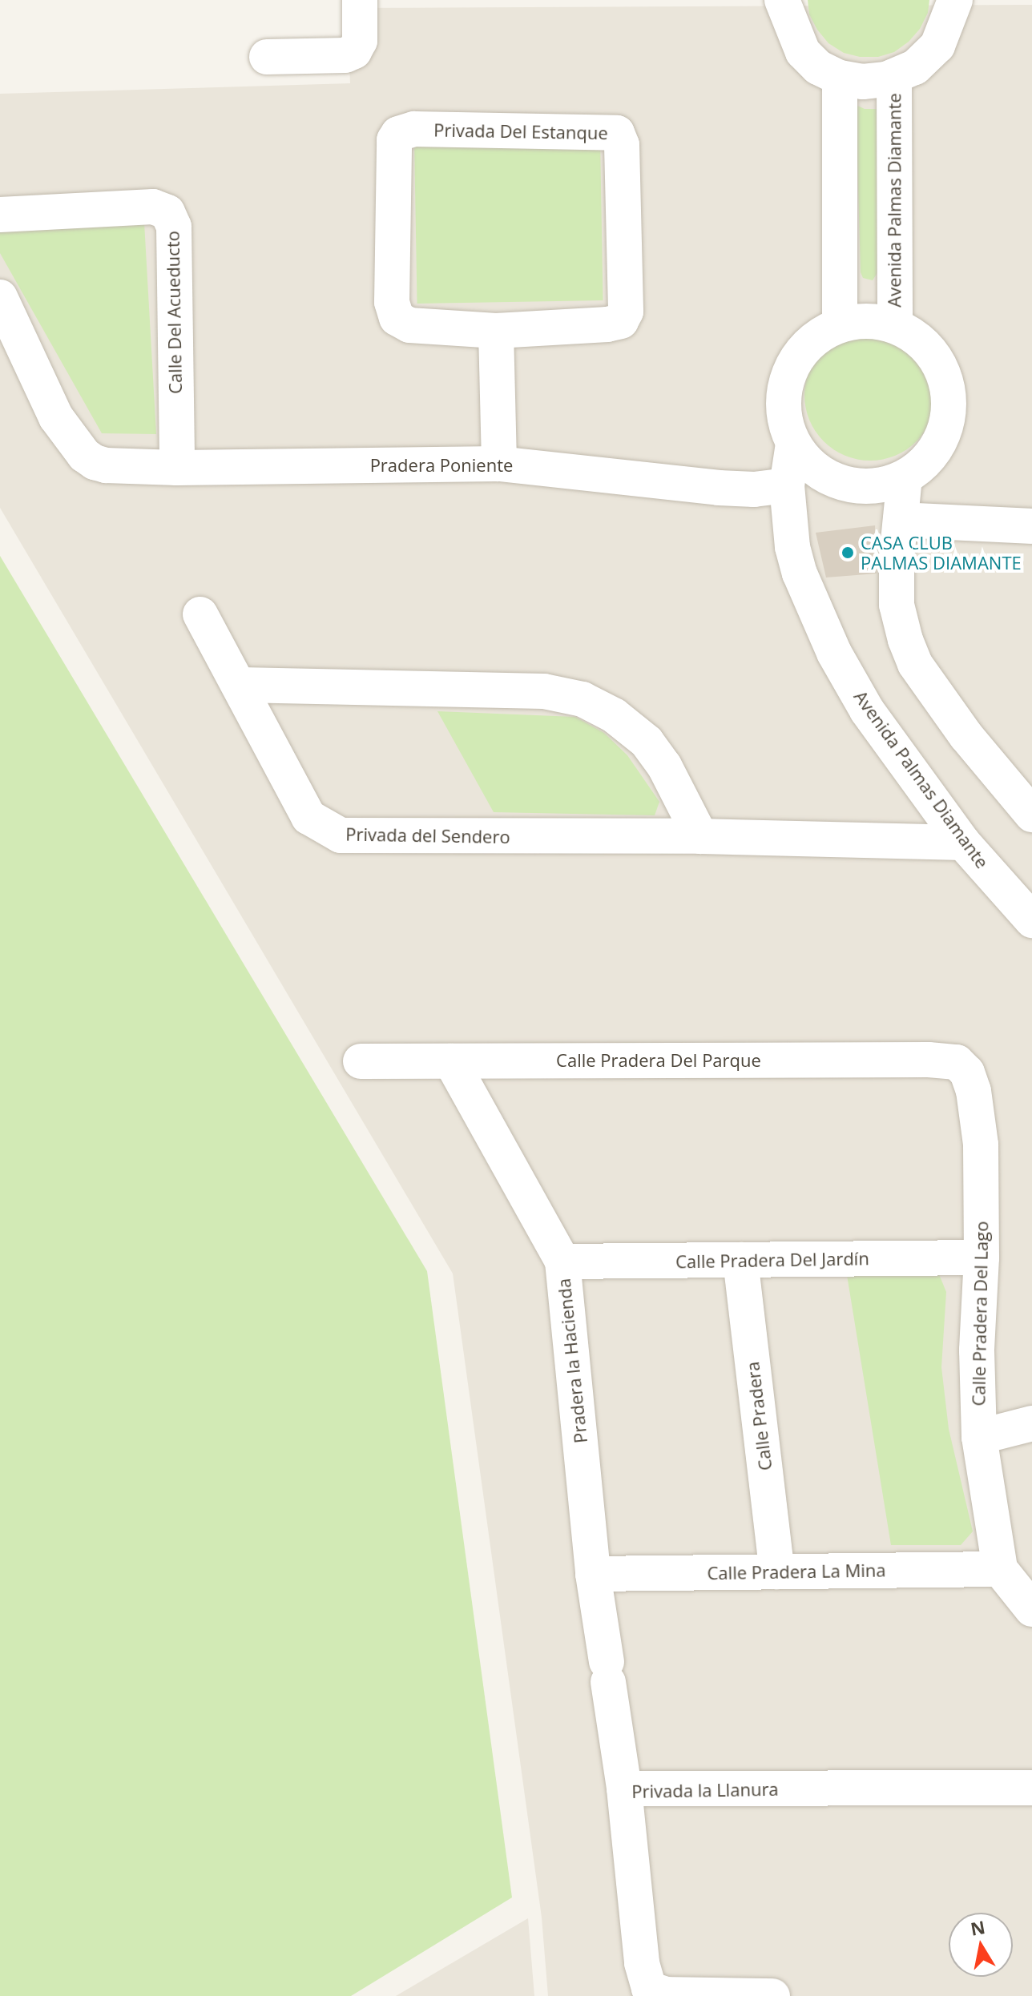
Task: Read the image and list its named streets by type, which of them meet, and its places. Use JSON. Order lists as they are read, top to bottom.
{
  "streets": {
    "street": [
      "Privada Del Estanque",
      "Avenida Palmas Diamante",
      "Calle Del Acueducto",
      "Pradera Poniente",
      "Privada del Sendero",
      "Calle Pradera Del Parque",
      "Calle Pradera Del Jardín",
      "Calle Pradera Del Lago",
      "Pradera la Hacienda",
      "Calle Pradera",
      "Calle Pradera La Mina",
      "Privada la Llanura"
    ]
  },
  "crossings": [
    ["Avenida Palmas Diamante", "Pradera Poniente"],
    ["Avenida Palmas Diamante", "Privada del Sendero"],
    ["Calle Del Acueducto", "Pradera Poniente"],
    ["Calle Pradera Del Parque", "Calle Pradera Del Lago"],
    ["Calle Pradera Del Parque", "Pradera la Hacienda"],
    ["Calle Pradera Del Jardín", "Calle Pradera Del Lago"],
    ["Calle Pradera Del Jardín", "Pradera la Hacienda"],
    ["Calle Pradera Del Jardín", "Calle Pradera"],
    ["Calle Pradera Del Lago", "Calle Pradera La Mina"],
    ["Pradera la Hacienda", "Calle Pradera La Mina"],
    ["Pradera la Hacienda", "Privada la Llanura"],
    ["Calle Pradera", "Calle Pradera La Mina"]
  ],
  "places": ["CASA CLUB PALMAS DIAMANTE"],
  "north": "top"
}
